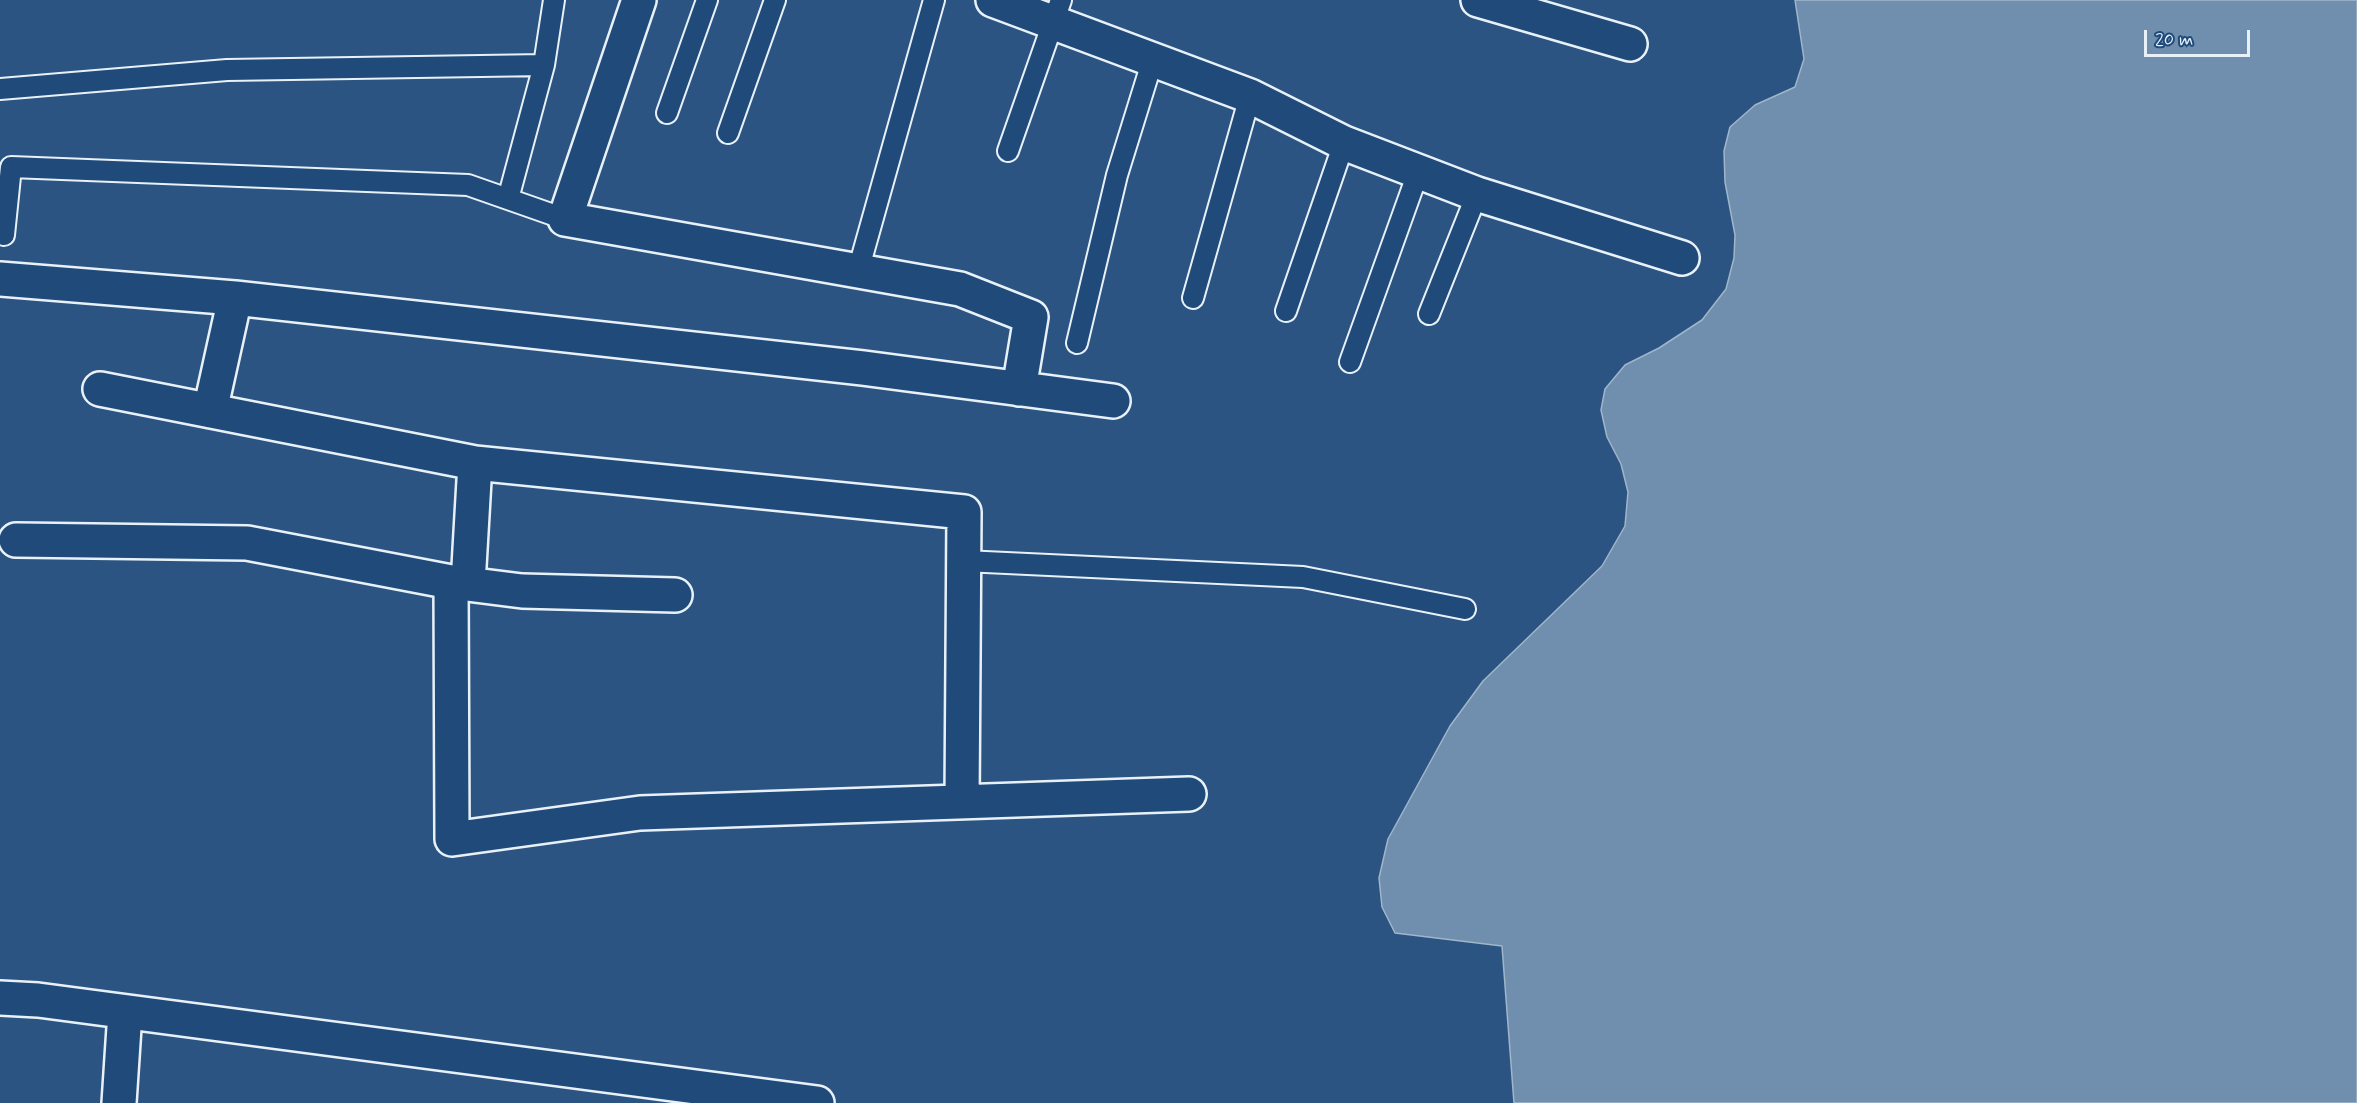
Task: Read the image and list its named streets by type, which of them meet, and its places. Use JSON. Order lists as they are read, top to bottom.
{
  "scale_bar": "20 m"
}
